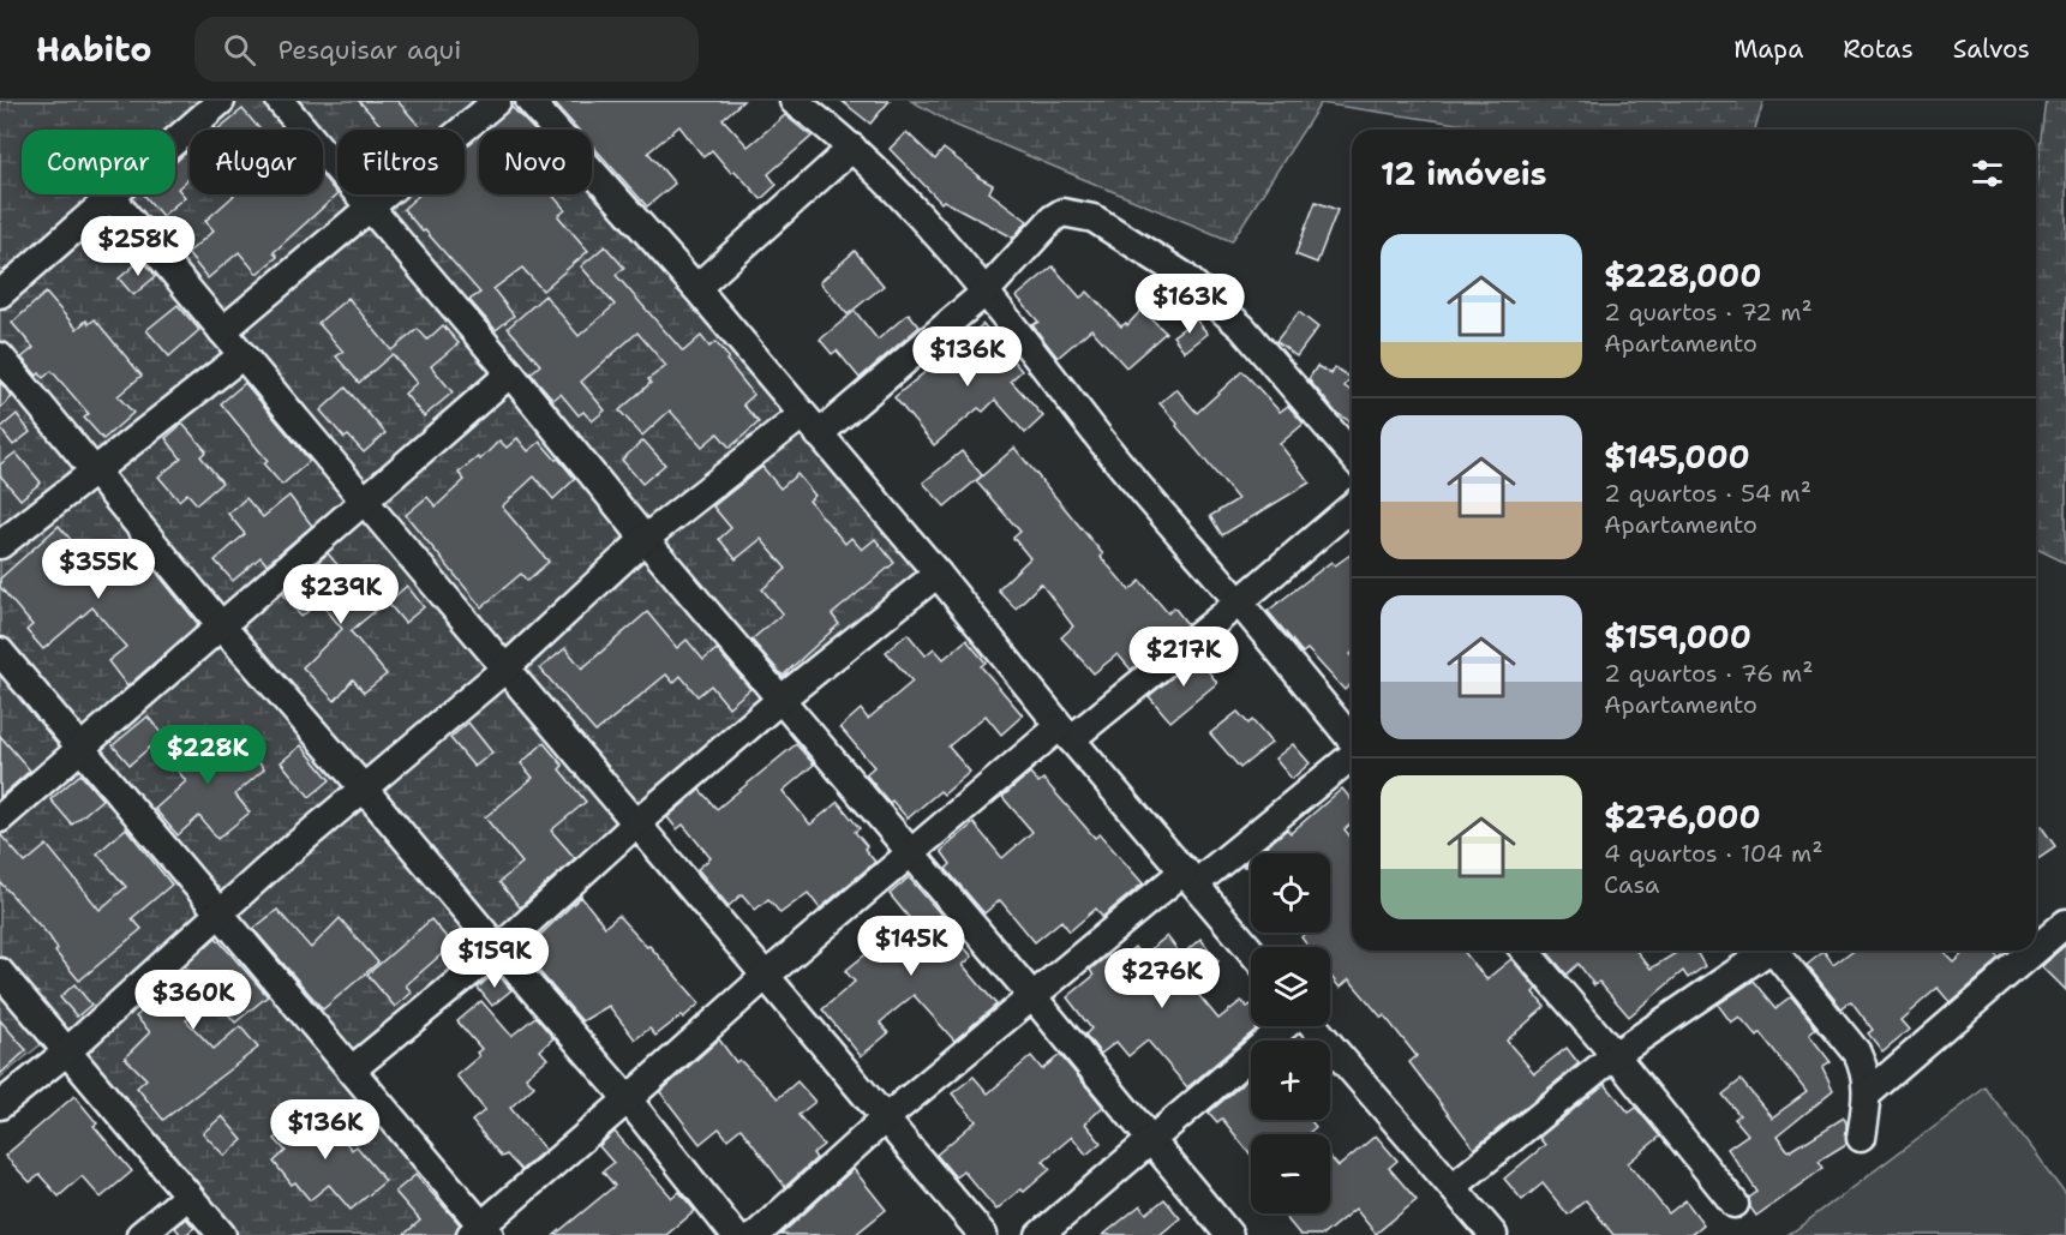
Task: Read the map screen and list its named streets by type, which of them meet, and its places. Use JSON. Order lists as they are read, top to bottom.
{
  "page": {
    "header": "Habito",
    "search": "Pesquisar aqui",
    "nav": ["Mapa", "Rotas", "Salvos"],
    "chip": [
      "Comprar",
      "Alugar",
      "Filtros",
      "Novo"
    ],
    "heading": "12 imóveis",
    "price": [
      "$258K",
      "$163K",
      "$136K",
      "$355K",
      "$239K",
      "$217K",
      "$228K",
      "$145K",
      "$159K",
      "$276K",
      "$360K",
      "$136K"
    ],
    "list": [
      {
        "name": "$228,000",
        "note": "2 quartos · 72 m² · Apartamento"
      },
      {
        "name": "$145,000",
        "note": "2 quartos · 54 m² · Apartamento"
      },
      {
        "name": "$159,000",
        "note": "2 quartos · 76 m² · Apartamento"
      },
      {
        "name": "$276,000",
        "note": "4 quartos · 104 m² · Casa"
      }
    ],
    "map_buttons": ["+", "−"]
  }
}
